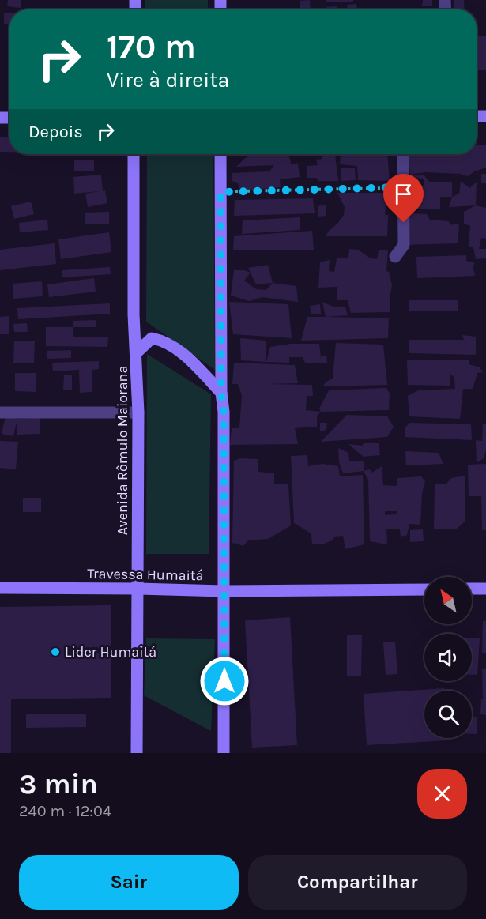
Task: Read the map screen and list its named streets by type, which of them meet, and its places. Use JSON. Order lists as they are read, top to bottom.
{
  "streets": {
    "street": ["Avenida Rômulo Maiorana", "Travessa Humaitá"]
  },
  "crossings": [
    ["Avenida Rômulo Maiorana", "Travessa Humaitá"]
  ],
  "places": ["Lider Humaitá"],
  "north": "top left",
  "page": {
    "turn": ["170 m", "Vire à direita"],
    "then": "Depois",
    "heading": ["3 min", "240 m · 12:04"],
    "buttons": ["Sair", "Compartilhar"]
  }
}
